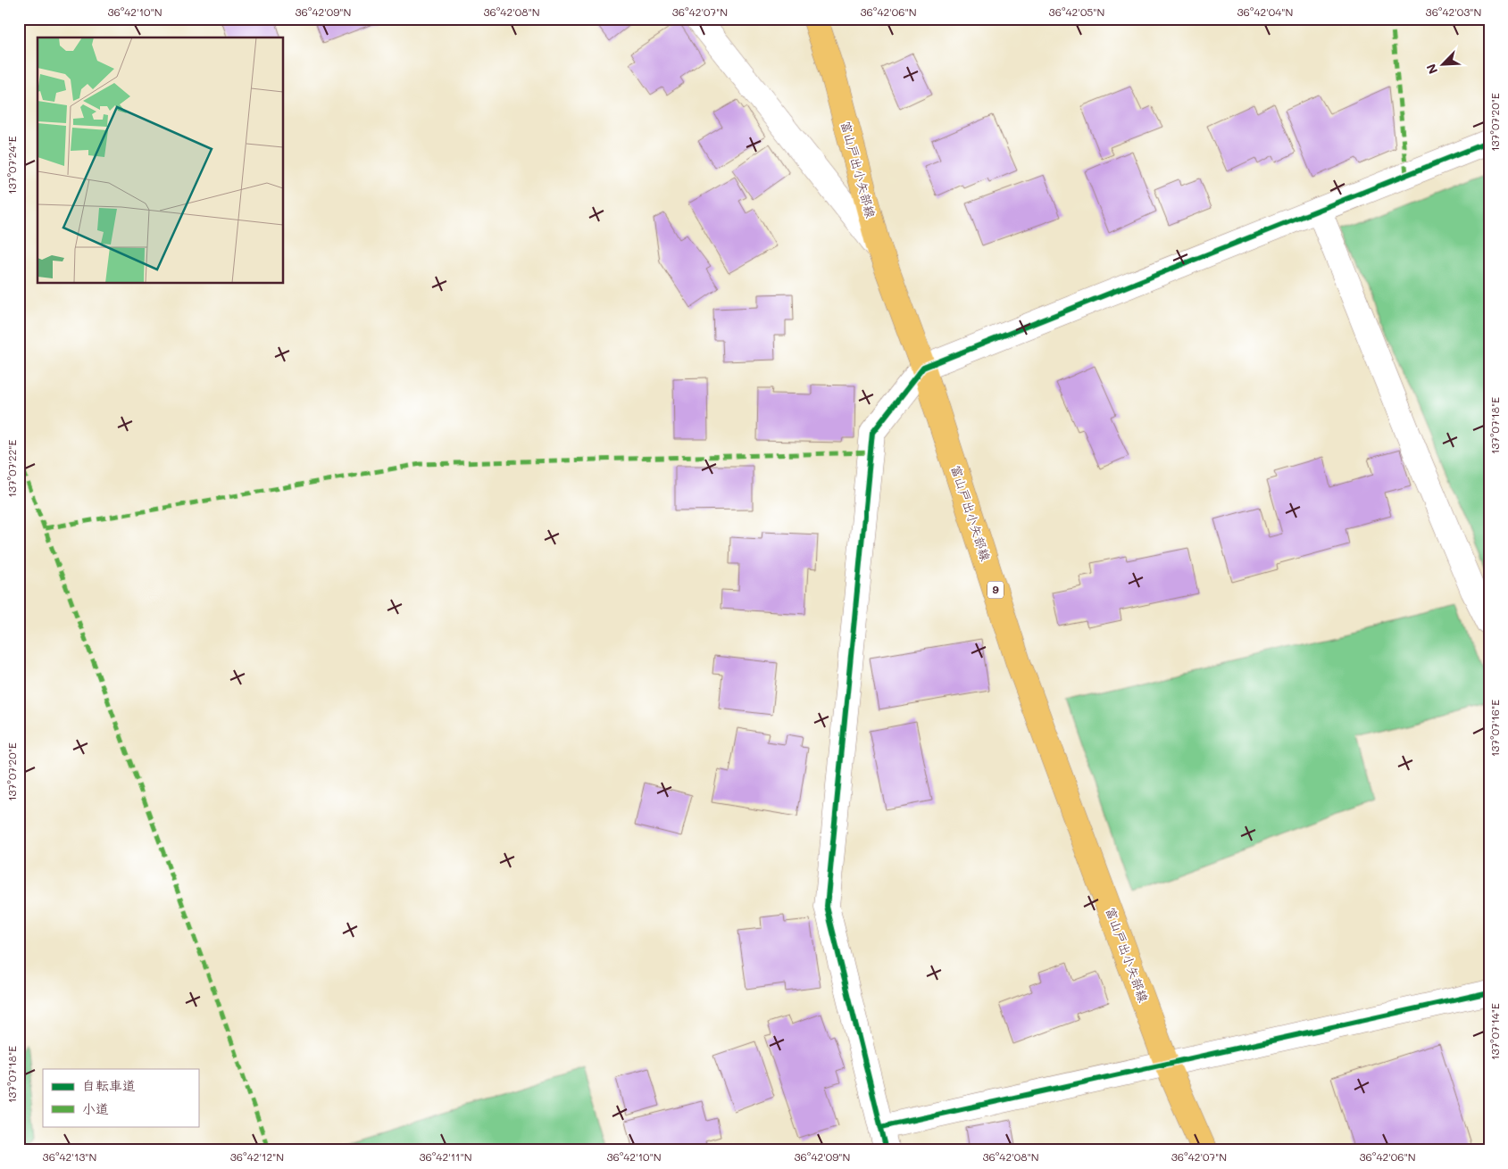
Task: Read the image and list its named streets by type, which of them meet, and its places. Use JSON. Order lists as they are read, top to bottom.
{
  "streets": {
    "main road": ["富山戸出小矢部線", "9"]
  },
  "legend": ["自転車道", "小道"],
  "north": "bottom left",
  "coordinates": [
    "36°42'10\"N",
    "36°42'09\"N",
    "36°42'08\"N",
    "36°42'07\"N",
    "36°42'06\"N",
    "36°42'05\"N",
    "36°42'04\"N",
    "36°42'03\"N",
    "137°07'20\"E",
    "137°07'24\"E",
    "137°07'18\"E",
    "137°07'22\"E",
    "137°07'16\"E",
    "137°07'14\"E",
    "36°42'13\"N",
    "36°42'12\"N",
    "36°42'11\"N"
  ]
}
